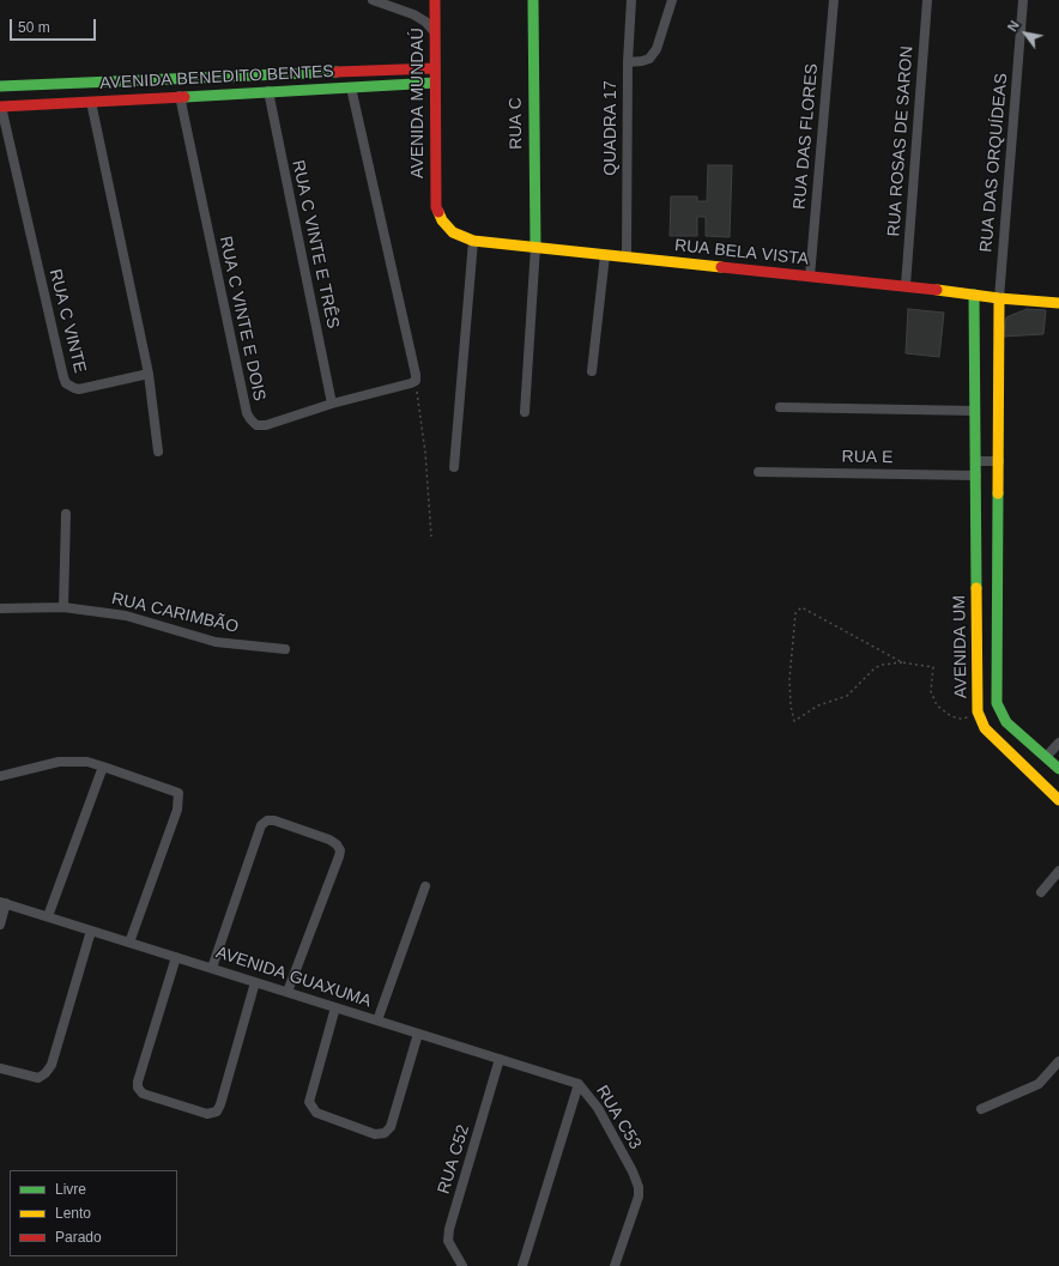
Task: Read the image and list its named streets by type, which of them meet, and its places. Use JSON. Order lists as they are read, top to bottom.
{
  "streets": {
    "street": [
      "AVENIDA BENEDITO BENTES",
      "AVENIDA MUNDAÚ",
      "RUA C",
      "QUADRA 17",
      "RUA DAS FLORES",
      "RUA ROSAS DE SARON",
      "RUA DAS ORQUÍDEAS",
      "RUA C VINTE E TRÊS",
      "RUA BELA VISTA",
      "RUA C VINTE E DOIS",
      "RUA C VINTE",
      "RUA E",
      "RUA CARIMBÃO",
      "AVENIDA UM",
      "AVENIDA GUAXUMA",
      "RUA C53",
      "RUA C52"
    ]
  },
  "crossings": [
    ["AVENIDA BENEDITO BENTES", "AVENIDA MUNDAÚ"],
    ["AVENIDA BENEDITO BENTES", "RUA C VINTE E TRÊS"],
    ["AVENIDA BENEDITO BENTES", "RUA C VINTE E DOIS"],
    ["AVENIDA BENEDITO BENTES", "RUA C VINTE"],
    ["AVENIDA MUNDAÚ", "RUA BELA VISTA"],
    ["RUA C", "RUA BELA VISTA"],
    ["QUADRA 17", "RUA BELA VISTA"],
    ["RUA DAS FLORES", "RUA BELA VISTA"],
    ["RUA ROSAS DE SARON", "RUA BELA VISTA"],
    ["RUA DAS ORQUÍDEAS", "RUA BELA VISTA"],
    ["RUA C VINTE E TRÊS", "RUA C VINTE E DOIS"],
    ["RUA BELA VISTA", "AVENIDA UM"],
    ["RUA E", "AVENIDA UM"],
    ["AVENIDA GUAXUMA", "RUA C53"],
    ["AVENIDA GUAXUMA", "RUA C52"]
  ],
  "legend": ["Livre", "Lento", "Parado"],
  "scale_bar": "50 m",
  "north": "top left"
}
